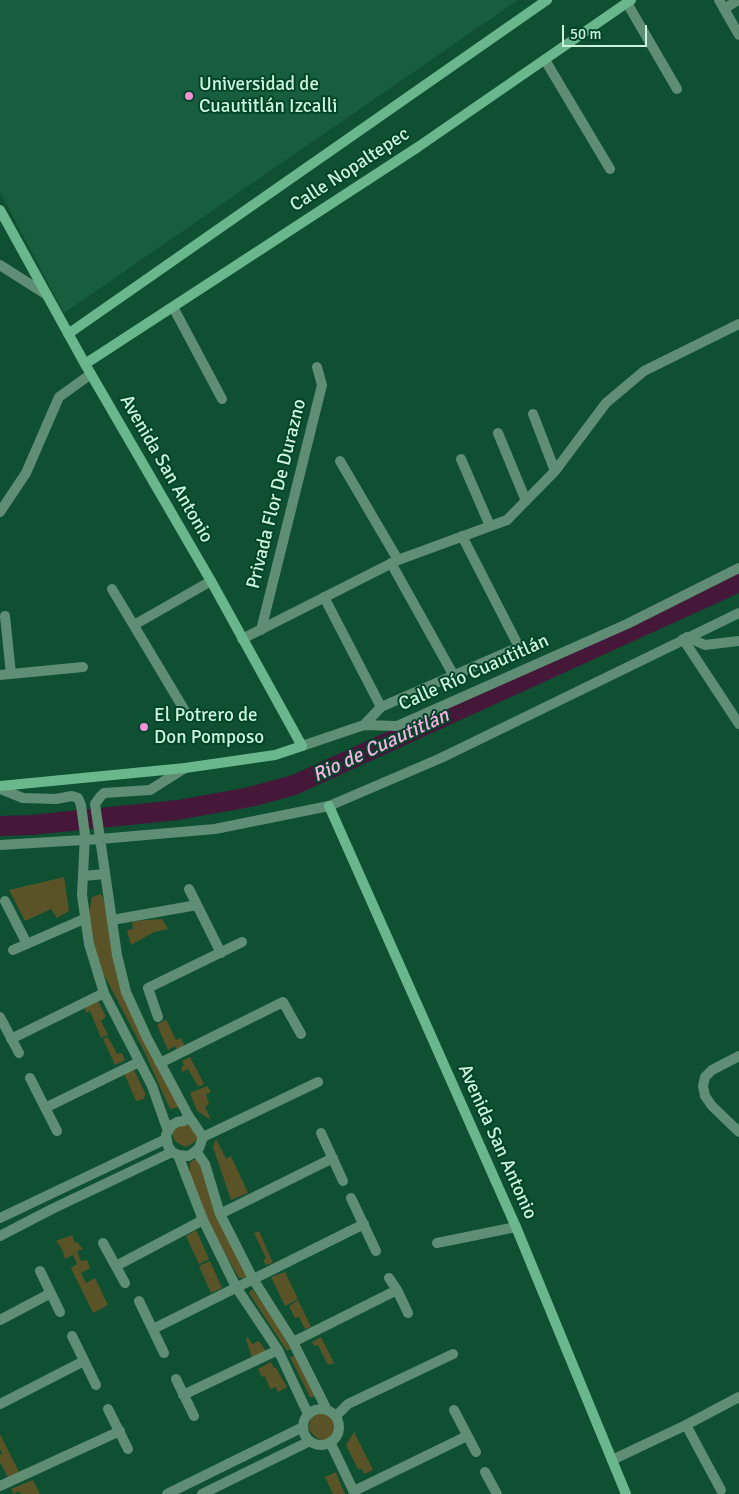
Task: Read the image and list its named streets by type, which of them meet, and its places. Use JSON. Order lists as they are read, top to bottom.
{
  "streets": {
    "street": [
      "Calle Nopaltepec",
      "Avenida San Antonio",
      "Privada Flor De Durazno",
      "Calle Río Cuautitlán"
    ]
  },
  "crossings": [
    ["Calle Nopaltepec", "Avenida San Antonio"],
    ["Avenida San Antonio", "Calle Río Cuautitlán"]
  ],
  "water": ["Rio de Cuautitlán"],
  "places": ["Universidad de Cuautitlán Izcalli", "El Potrero de Don Pomposo"],
  "scale_bar": "50 m"
}
